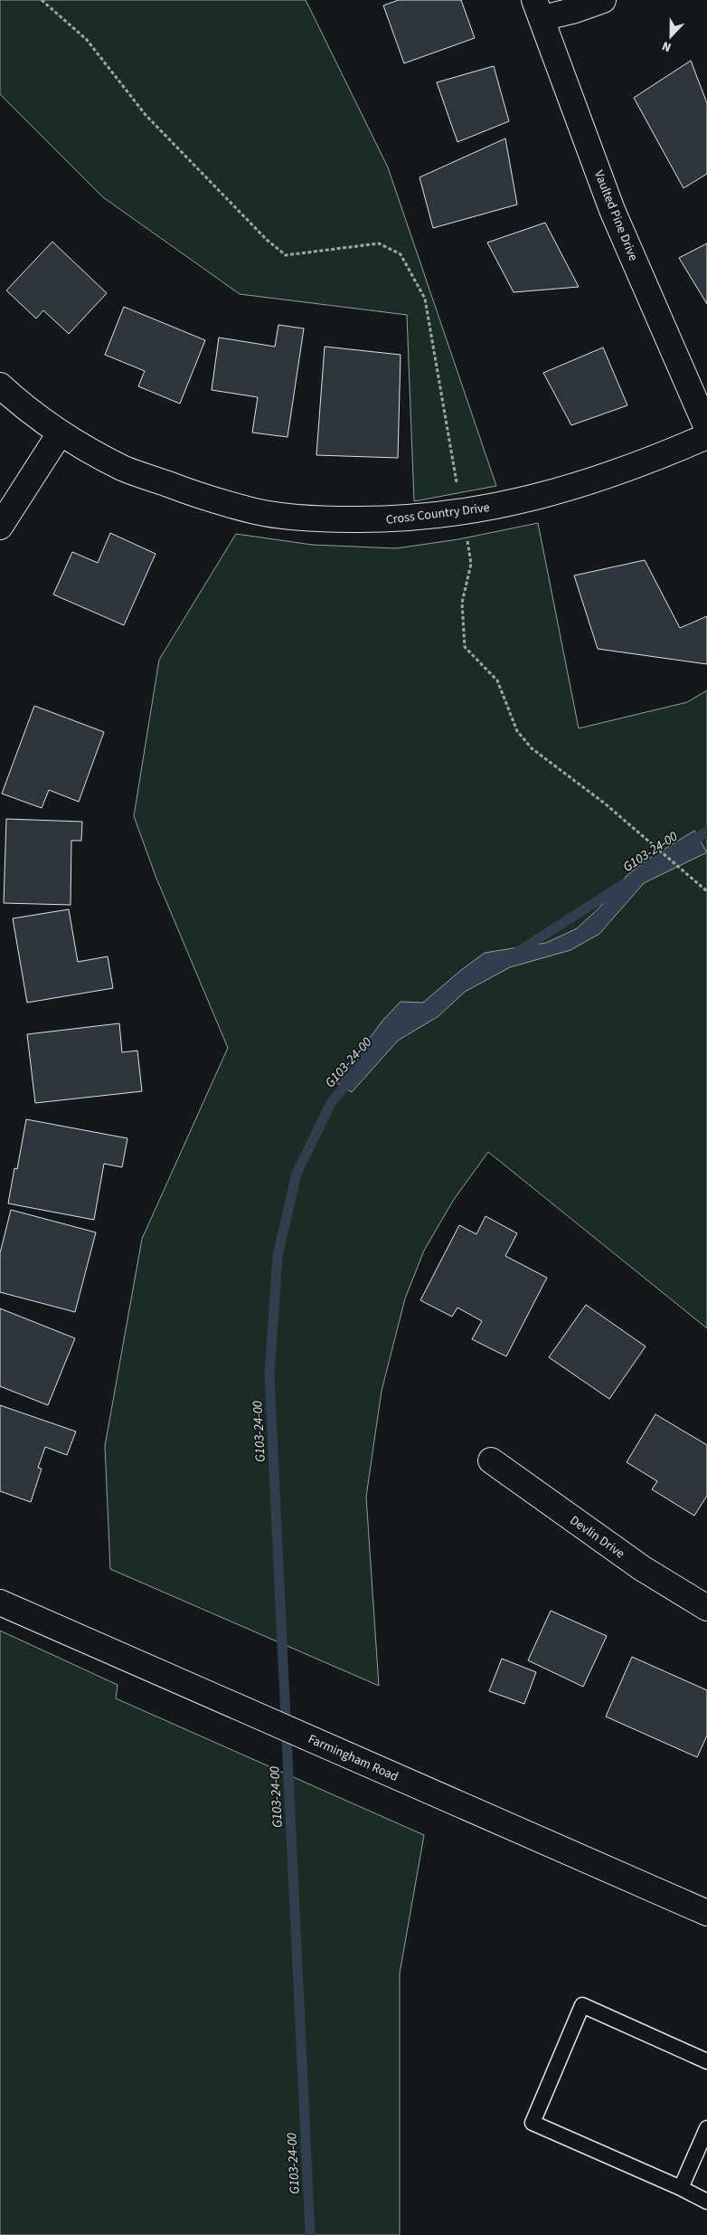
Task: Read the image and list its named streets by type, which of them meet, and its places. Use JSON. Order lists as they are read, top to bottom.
{
  "streets": {
    "street": [
      "Vaulted Pine Drive",
      "Cross Country Drive",
      "Devlin Drive",
      "Farmingham Road"
    ]
  },
  "water": ["G103-24-00"],
  "north": "bottom"
}
